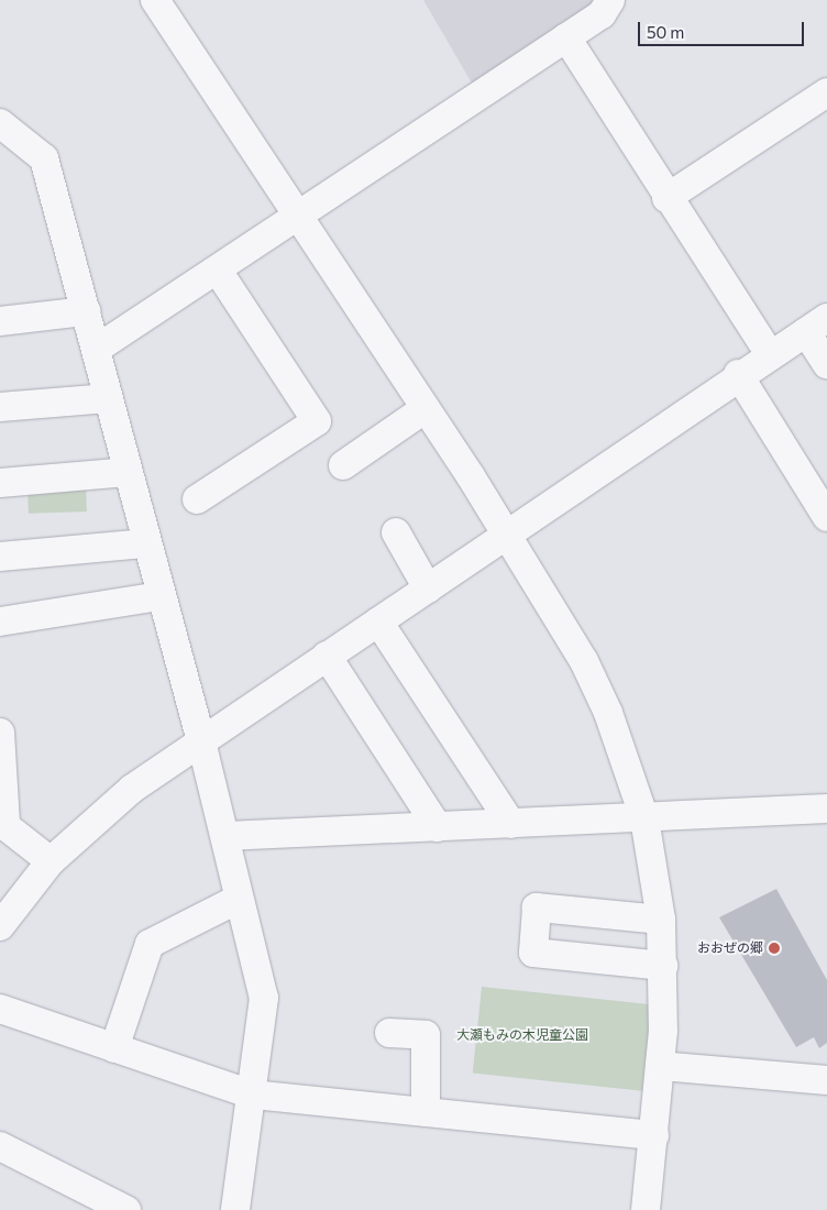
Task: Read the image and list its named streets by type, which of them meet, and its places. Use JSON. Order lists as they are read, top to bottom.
{
  "parks": ["大瀬もみの木児童公園"],
  "places": ["おおぜの郷"],
  "scale_bar": "50 m"
}
